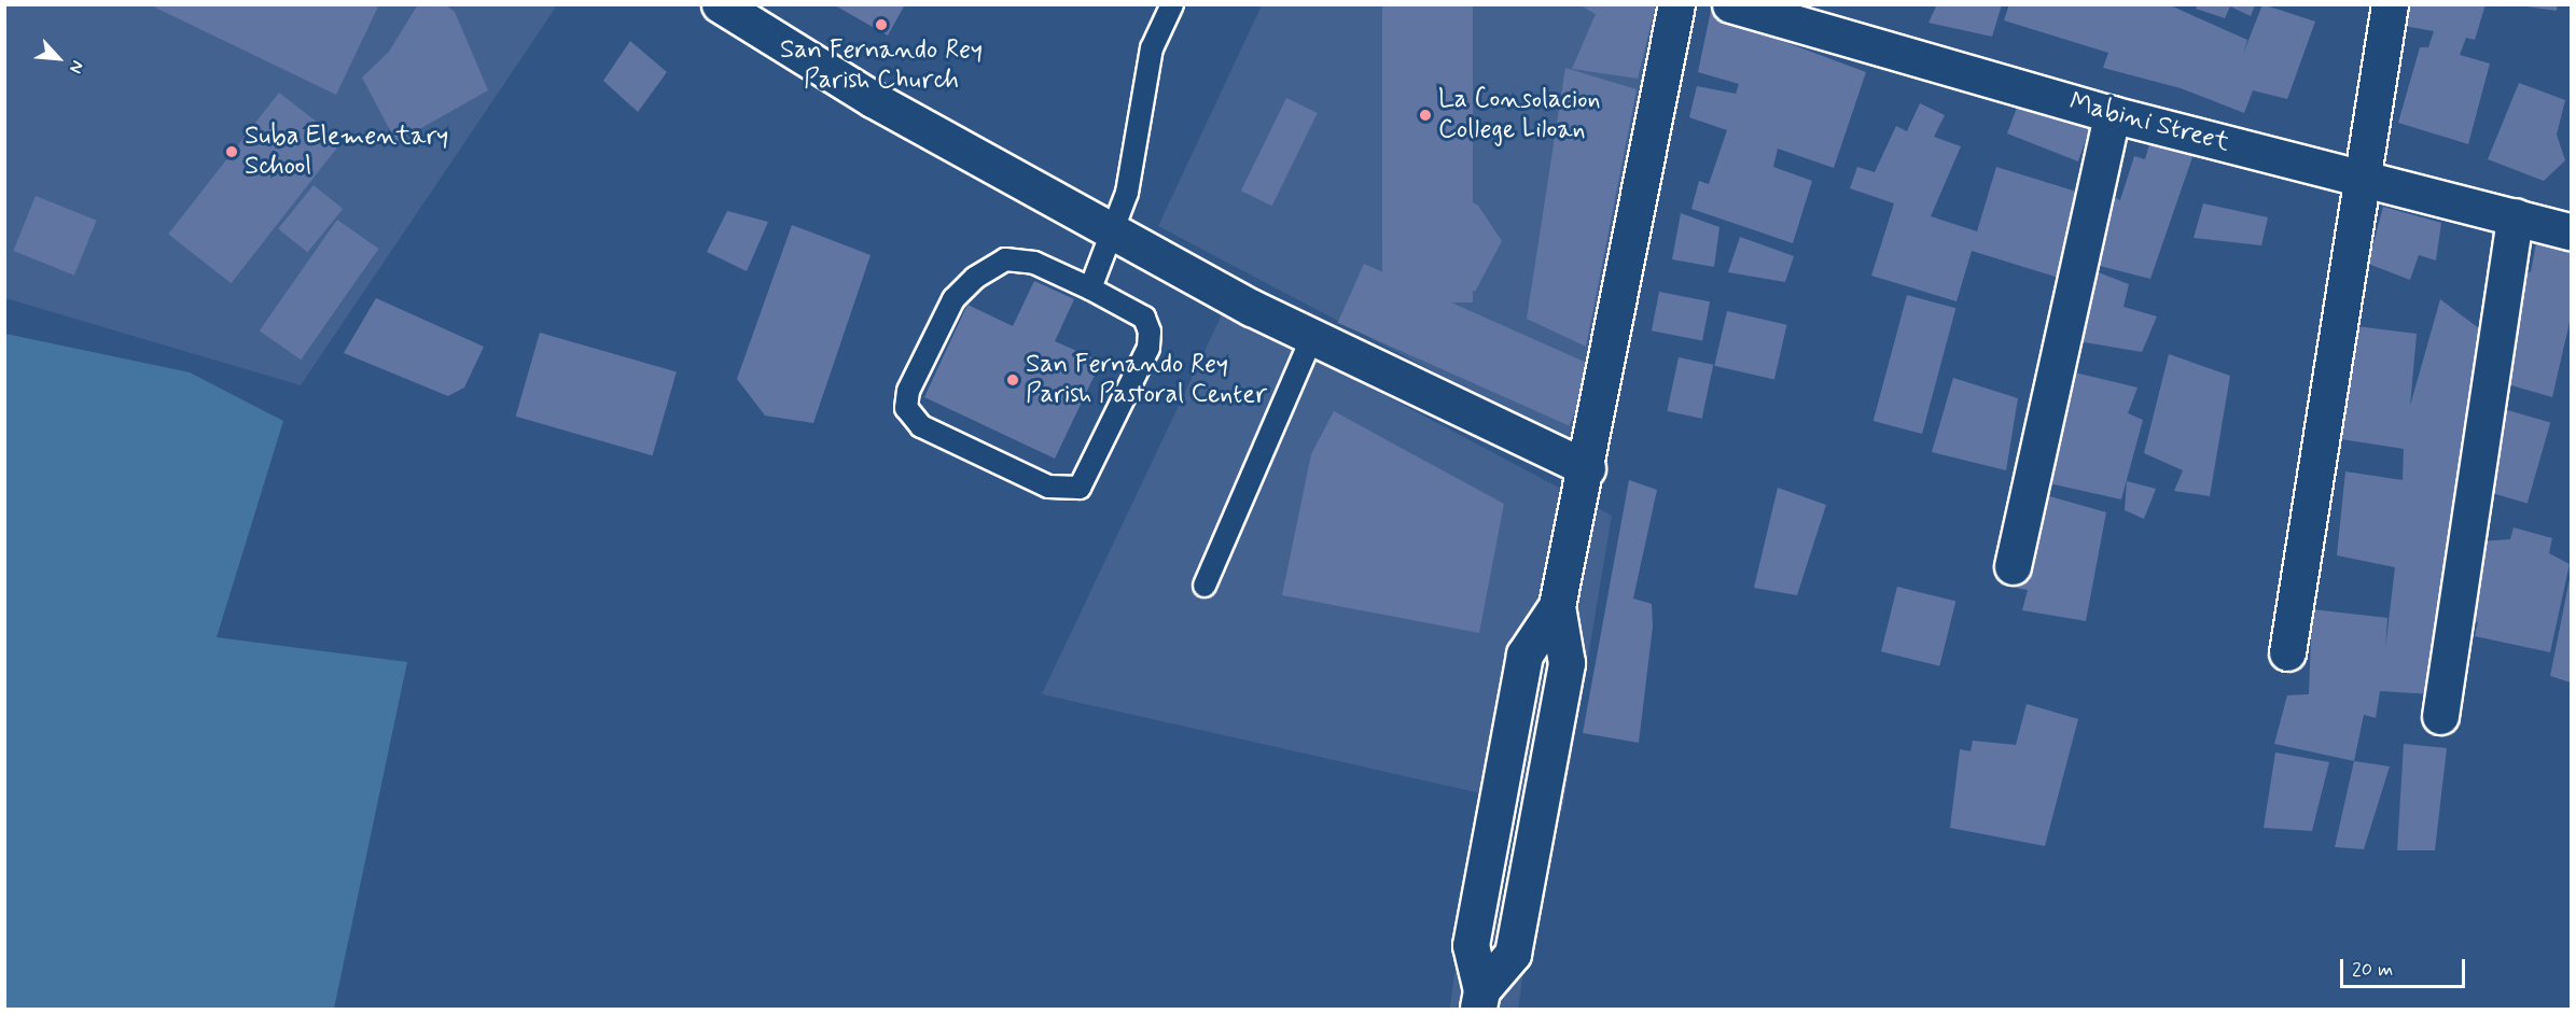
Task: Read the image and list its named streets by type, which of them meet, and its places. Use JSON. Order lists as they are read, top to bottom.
{
  "streets": {
    "street": ["Mabini Street"]
  },
  "places": [
    "San Fernando Rey Parish Church",
    "La Consolacion College Liloan",
    "Suba Elementary School",
    "San Fernando Rey Parish Pastoral Center"
  ],
  "scale_bar": "20 m",
  "north": "bottom right"
}
